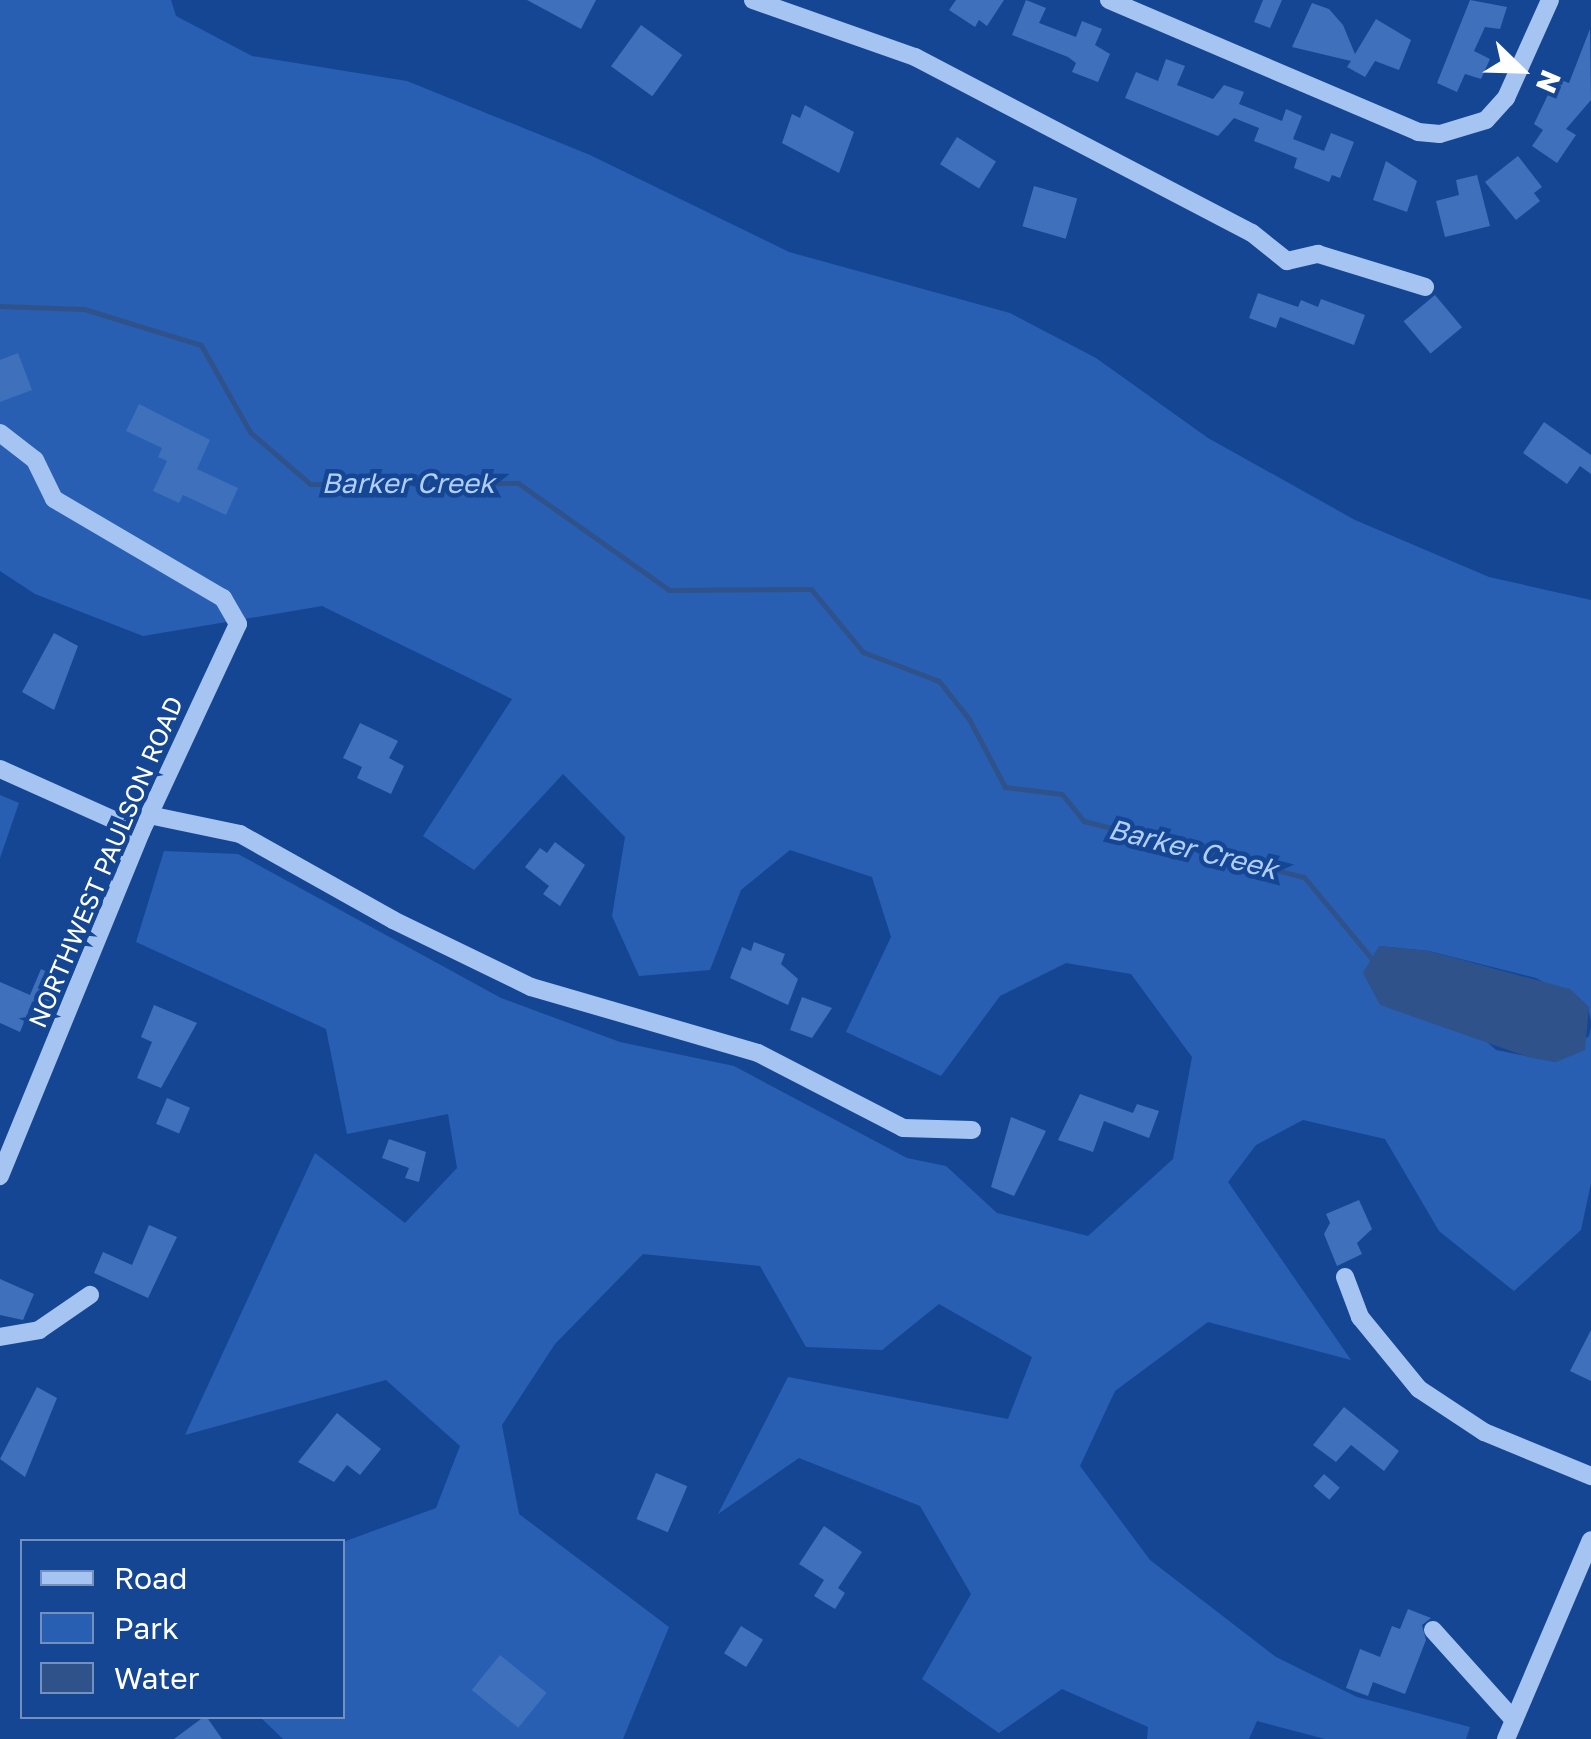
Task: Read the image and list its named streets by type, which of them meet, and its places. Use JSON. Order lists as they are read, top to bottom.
{
  "streets": {
    "street": ["NORTHWEST PAULSON ROAD"]
  },
  "water": ["Barker Creek"],
  "legend": ["Road", "Park", "Water"],
  "north": "bottom right"
}
